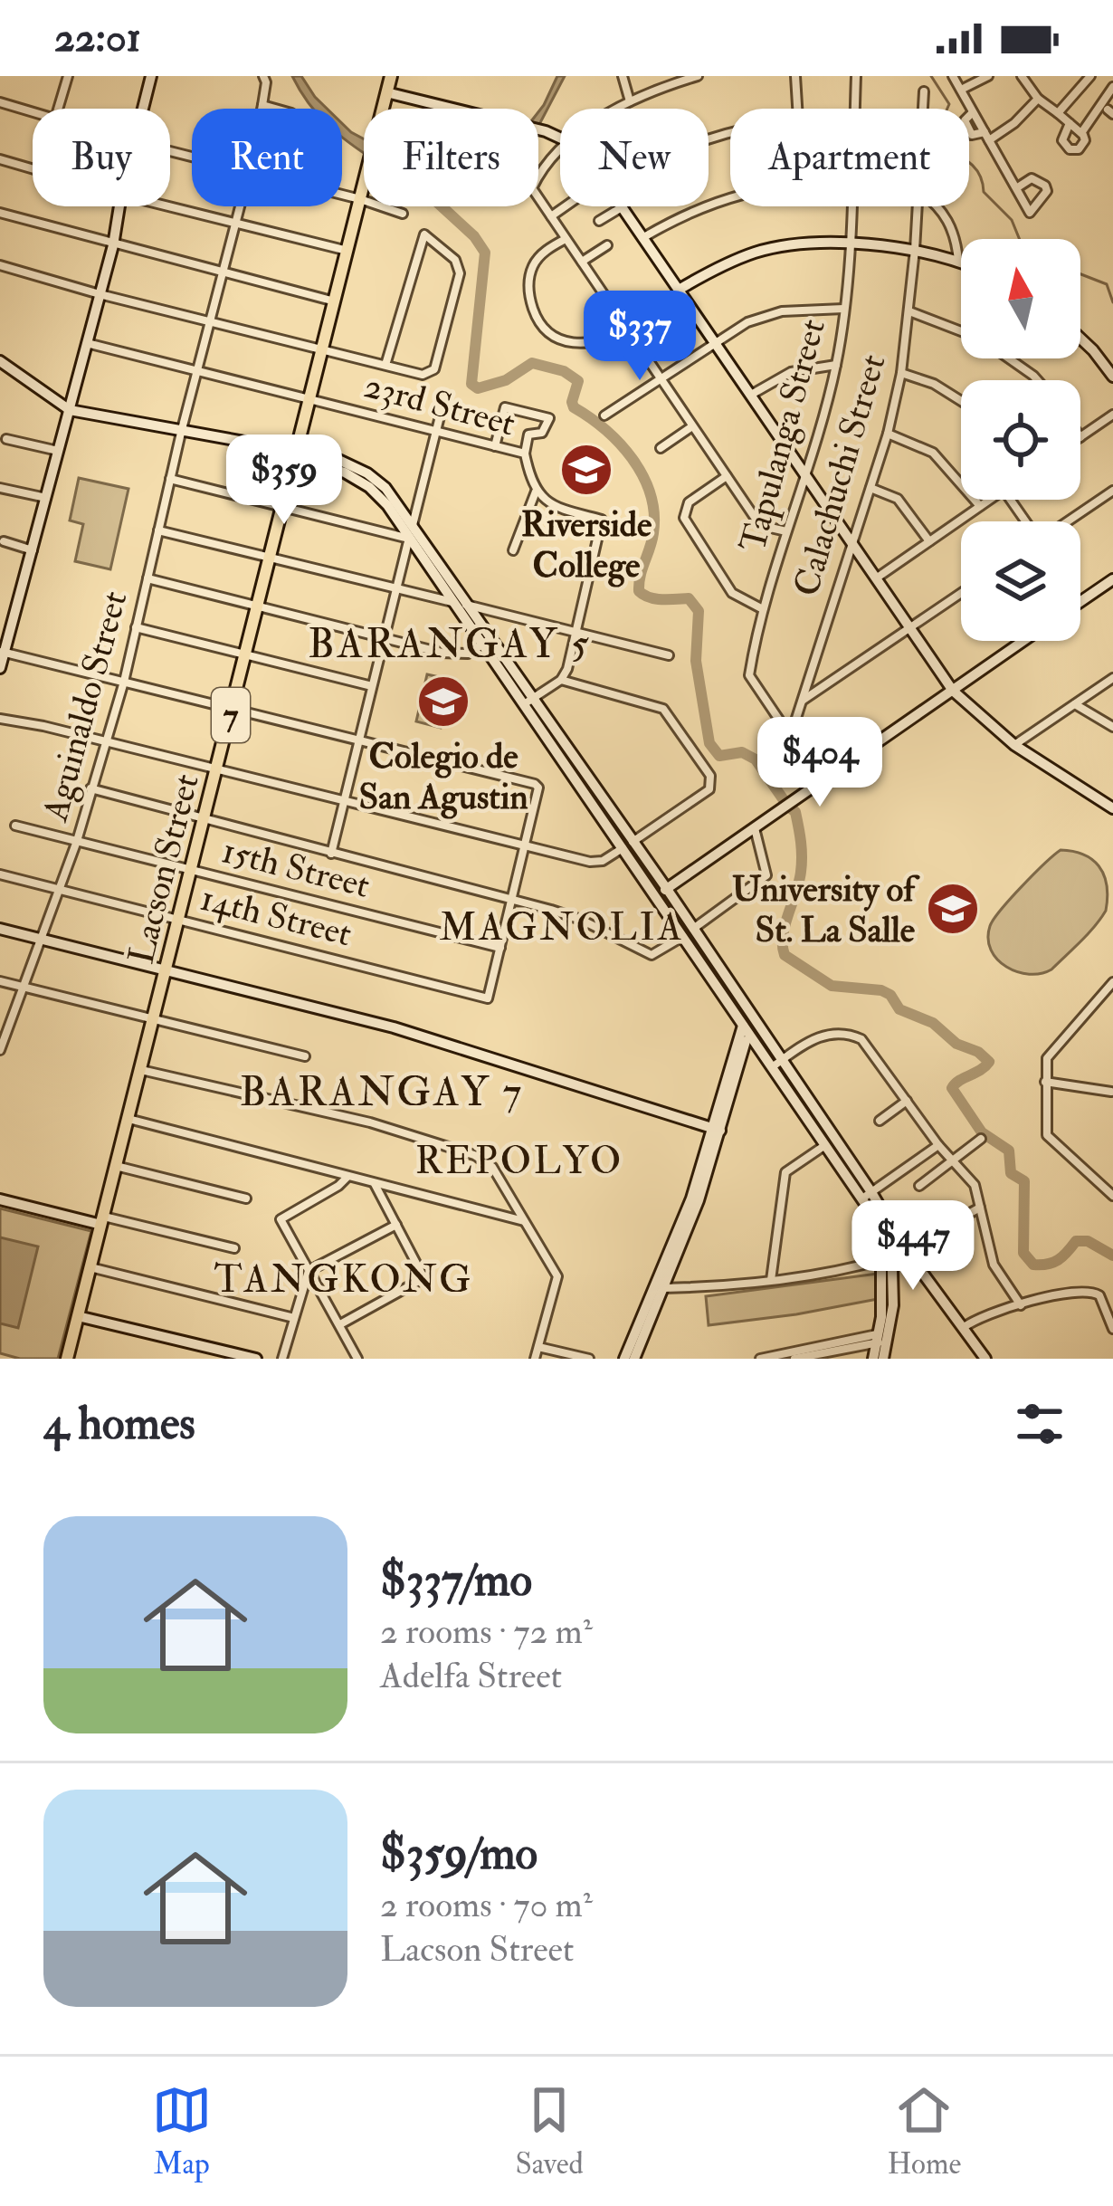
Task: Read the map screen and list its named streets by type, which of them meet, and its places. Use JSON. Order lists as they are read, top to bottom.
{
  "streets": {
    "main road": ["7", "Lacson Street"],
    "street": [
      "23rd Street",
      "Tapulanga Street",
      "Calachuchi Street",
      "Aguinaldo Street",
      "15th Street",
      "14th Street"
    ]
  },
  "crossings": [
    ["23rd Street", "Aguinaldo Street"],
    ["23rd Street", "Lacson Street"],
    ["Tapulanga Street", "Calachuchi Street"],
    ["Aguinaldo Street", "15th Street"],
    ["Aguinaldo Street", "14th Street"],
    ["15th Street", "Lacson Street"],
    ["15th Street", "14th Street"],
    ["Lacson Street", "14th Street"]
  ],
  "districts": [
    "BARANGAY 5",
    "MAGNOLIA",
    "BARANGAY 7",
    "REPOLYO",
    "TANGKONG"
  ],
  "places": {
    "school or university": ["Riverside College", "Colegio de San Agustin", "University of St. La Salle"]
  },
  "north": "top",
  "page": {
    "status": "22:01",
    "chip": [
      "Buy",
      "Rent",
      "Filters",
      "New",
      "Apartment"
    ],
    "price": [
      "$337",
      "$359",
      "$404",
      "$447"
    ],
    "heading": "4 homes",
    "list": [
      {
        "name": "$337/mo",
        "note": "2 rooms · 72 m² · Adelfa Street"
      },
      {
        "name": "$359/mo",
        "note": "2 rooms · 70 m² · Lacson Street"
      }
    ],
    "tabs": ["Map", "Saved", "Home"]
  }
}
